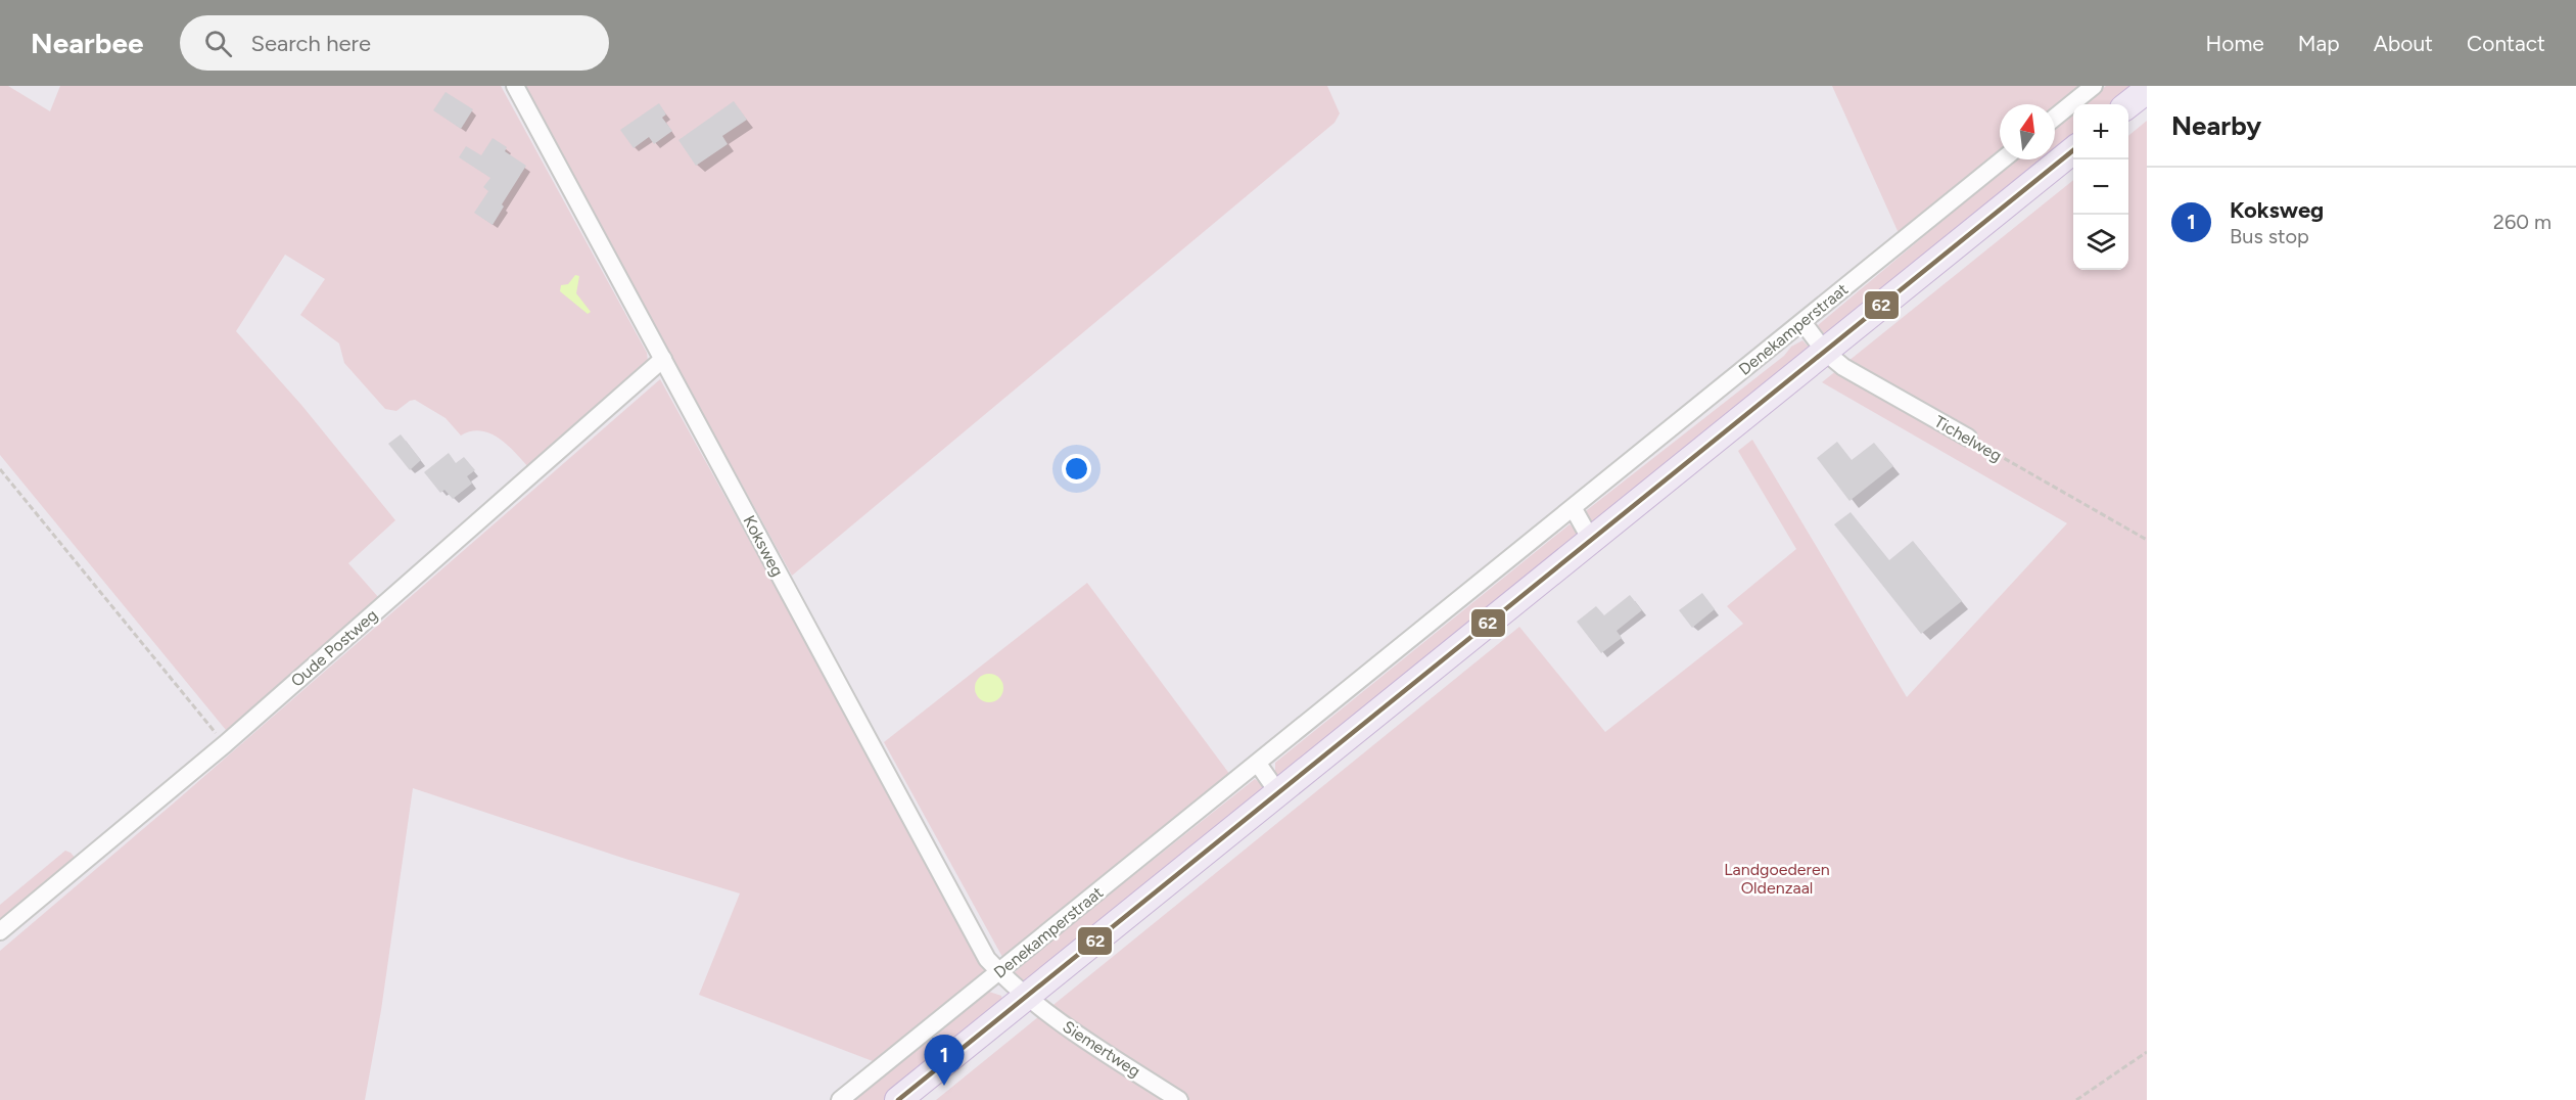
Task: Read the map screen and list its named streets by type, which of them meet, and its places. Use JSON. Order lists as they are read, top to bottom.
{
  "streets": {
    "main road": ["Denekamperstraat"],
    "street": [
      "Tichelweg",
      "Koksweg",
      "Oude Postweg",
      "Siemertweg"
    ]
  },
  "crossings": [
    ["Denekamperstraat", "Tichelweg"],
    ["Denekamperstraat", "Koksweg"],
    ["Denekamperstraat", "Siemertweg"],
    ["Koksweg", "Oude Postweg"],
    ["Koksweg", "Siemertweg"]
  ],
  "parks": ["Landgoederen Oldenzaal"],
  "lines": ["transit line 62"],
  "north": "top",
  "page": {
    "header": "Nearbee",
    "search": "Search here",
    "nav": [
      "Home",
      "Map",
      "About",
      "Contact"
    ],
    "heading": "Nearby",
    "map_buttons": ["+", "−"],
    "list": [
      {
        "mark": "1",
        "name": "Koksweg",
        "note": "Bus stop",
        "value": "260 m"
      }
    ],
    "pins": "1"
  }
}
